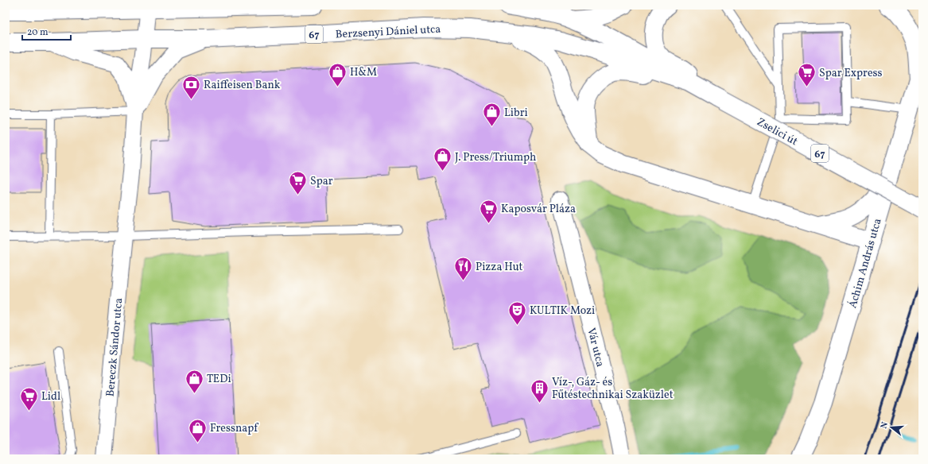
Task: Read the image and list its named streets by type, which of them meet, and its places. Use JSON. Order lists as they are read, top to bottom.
{
  "streets": {
    "main road": [
      "Berzsenyi Dániel utca",
      "67",
      "Zselici út",
      "Áchim András utca"
    ],
    "street": ["Bereczk Sándor utca", "Vár utca"]
  },
  "crossings": [
    ["Berzsenyi Dániel utca", "Zselici út"],
    ["Berzsenyi Dániel utca", "Bereczk Sándor utca"]
  ],
  "places": {
    "shop": [
      "H&M",
      "Libri",
      "J. Press/Triumph",
      "TEDi",
      "Fressnapf"
    ],
    "supermarket": [
      "Spar Express",
      "Spar",
      "Kaposvár Pláza",
      "Lidl"
    ],
    "bank": ["Raiffeisen Bank"],
    "restaurant": ["Pizza Hut"],
    "theatre": ["KULTIK Mozi"],
    "building": ["Víz-, Gáz- és Fűtéstechnikai Szaküzlet"]
  },
  "scale_bar": "20 m",
  "north": "left"
}
